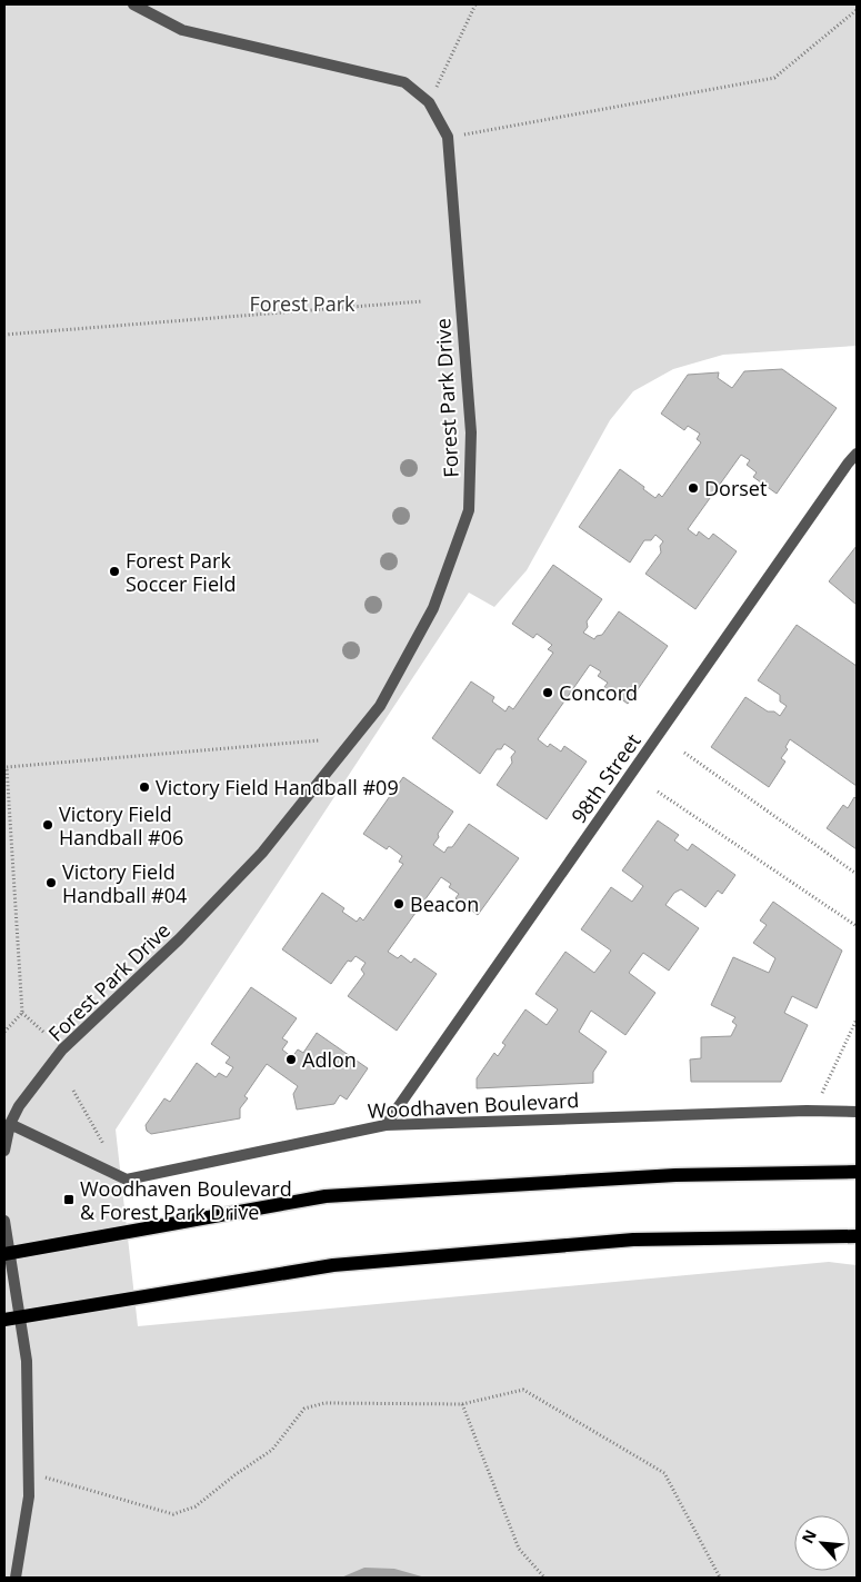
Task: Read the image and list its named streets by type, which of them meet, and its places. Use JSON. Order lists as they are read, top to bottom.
{
  "streets": {
    "street": ["Forest Park Drive", "98th Street", "Woodhaven Boulevard"]
  },
  "crossings": [
    ["Forest Park Drive", "Woodhaven Boulevard"],
    ["98th Street", "Woodhaven Boulevard"]
  ],
  "parks": ["Forest Park"],
  "places": {
    "other": [
      "Dorset",
      "Forest Park Soccer Field",
      "Concord",
      "Victory Field Handball #09",
      "Victory Field Handball #06",
      "Victory Field Handball #04",
      "Beacon",
      "Adlon"
    ],
    "transit": ["Woodhaven Boulevard & Forest Park Drive"]
  },
  "north": "top left"
}
